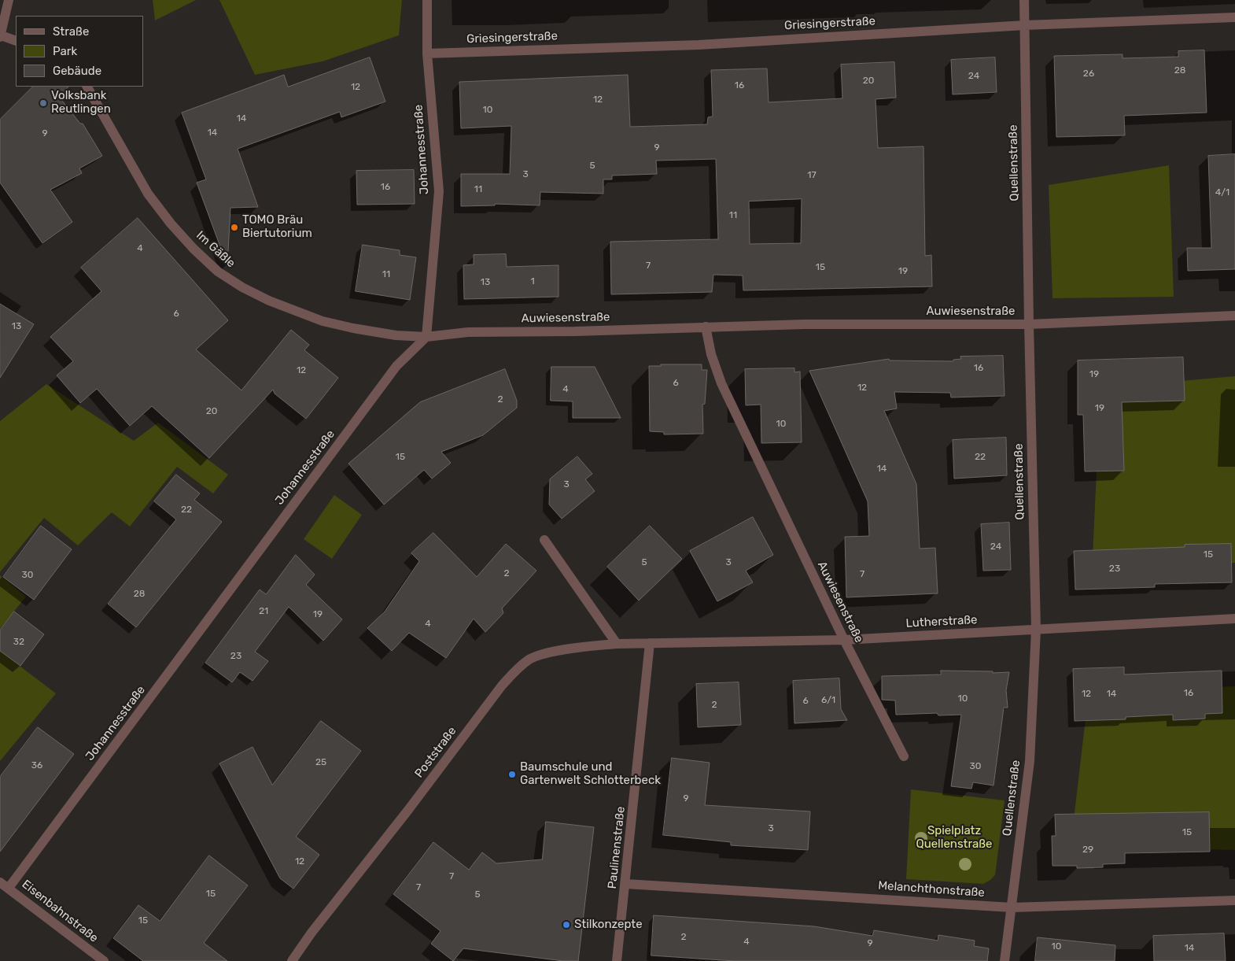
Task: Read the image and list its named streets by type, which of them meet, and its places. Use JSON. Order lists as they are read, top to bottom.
{
  "streets": {
    "street": [
      "Griesingerstraße",
      "Johannesstraße",
      "Quellenstraße",
      "Im Gäßle",
      "Auwiesenstraße",
      "Lutherstraße",
      "Poststraße",
      "Paulinenstraße",
      "Melanchthonstraße",
      "Eisenbahnstraße"
    ]
  },
  "crossings": [
    ["Griesingerstraße", "Johannesstraße"],
    ["Griesingerstraße", "Quellenstraße"],
    ["Johannesstraße", "Im Gäßle"],
    ["Johannesstraße", "Auwiesenstraße"],
    ["Johannesstraße", "Eisenbahnstraße"],
    ["Quellenstraße", "Auwiesenstraße"],
    ["Quellenstraße", "Lutherstraße"],
    ["Quellenstraße", "Melanchthonstraße"],
    ["Im Gäßle", "Auwiesenstraße"],
    ["Auwiesenstraße", "Lutherstraße"],
    ["Lutherstraße", "Poststraße"],
    ["Lutherstraße", "Paulinenstraße"],
    ["Poststraße", "Paulinenstraße"],
    ["Paulinenstraße", "Melanchthonstraße"]
  ],
  "parks": ["Spielplatz Quellenstraße"],
  "places": [
    "Volksbank Reutlingen",
    "TOMO Bräu Biertutorium",
    "Baumschule und Gartenwelt Schlotterbeck",
    "Stilkonzepte"
  ],
  "house_numbers": [
    "28",
    "26",
    "24",
    "20",
    "16",
    "12",
    "12",
    "10",
    "14",
    "14",
    "9",
    "9",
    "5",
    "3",
    "17",
    "16",
    "11",
    "4/1",
    "11",
    "4",
    "7",
    "15",
    "19",
    "11",
    "1",
    "13",
    "6",
    "13",
    "16",
    "12",
    "19",
    "6",
    "12",
    "4",
    "2",
    "19",
    "20",
    "10",
    "15",
    "22",
    "14",
    "3",
    "22",
    "24",
    "15",
    "5",
    "3",
    "23",
    "2",
    "7",
    "30",
    "28",
    "21",
    "19",
    "4",
    "32",
    "23",
    "16",
    "12",
    "14",
    "10",
    "6/1",
    "6",
    "2",
    "25",
    "36",
    "30",
    "9",
    "3",
    "15",
    "29",
    "12",
    "7",
    "7",
    "15",
    "5",
    "15",
    "2",
    "4",
    "9",
    "10",
    "14"
  ],
  "legend": ["Straße", "Park", "Gebäude"]
}
